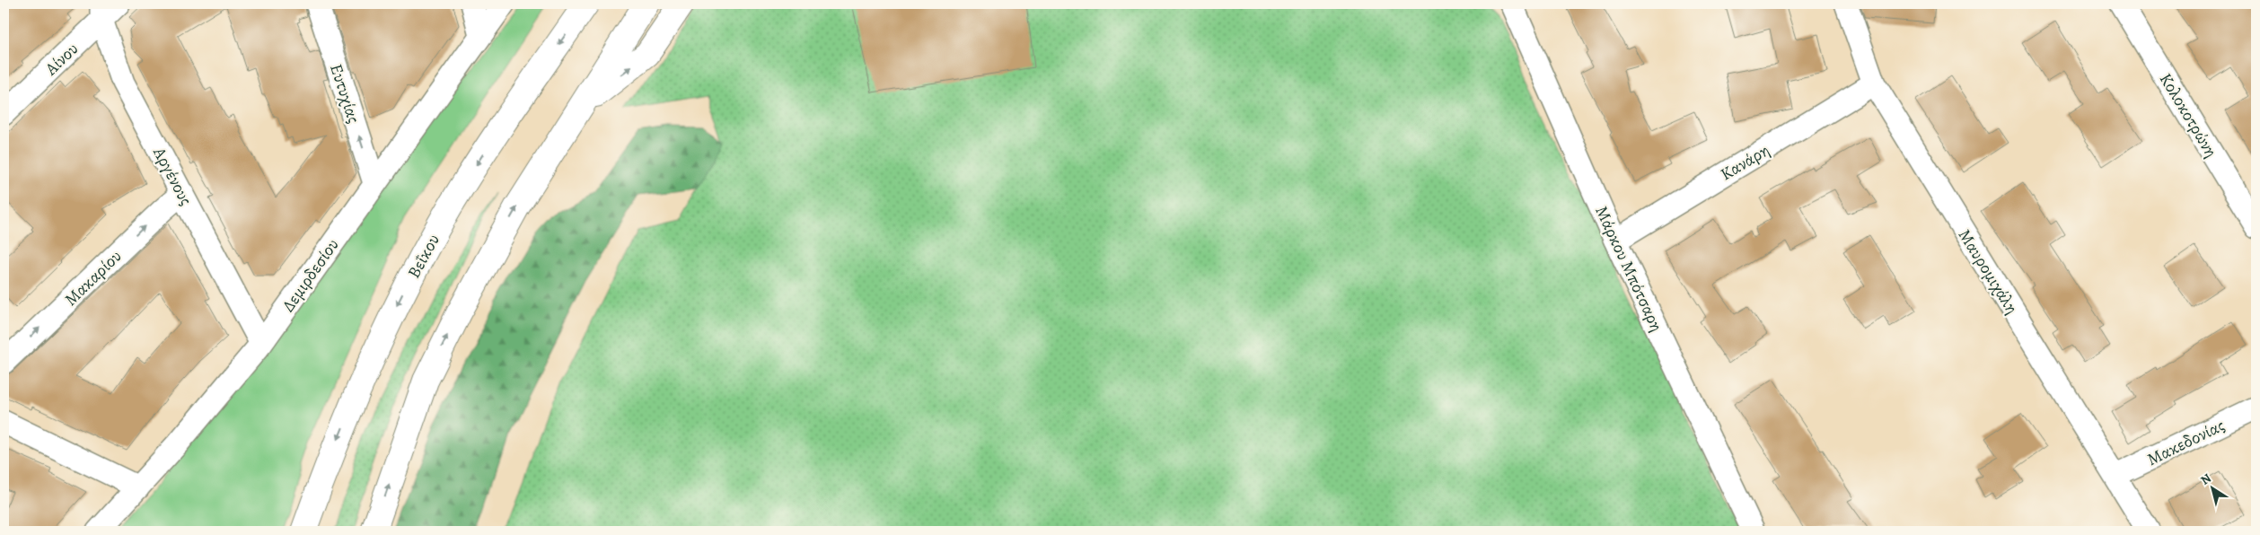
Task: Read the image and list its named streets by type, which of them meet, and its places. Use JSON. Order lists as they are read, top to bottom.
{
  "streets": {
    "main road": ["Βεΐκου"],
    "street": [
      "Αίνου",
      "Ευτυχίας",
      "Κολοκοτρώνη",
      "Κανάρη",
      "Αργένους",
      "Μάρκου Μπότσαρη",
      "Μαυρομιχάλη",
      "Δεμιρδεσίου",
      "Μακαρίου",
      "Μακεδονίας"
    ]
  },
  "crossings": [
    ["Αίνου", "Αργένους"],
    ["Ευτυχίας", "Δεμιρδεσίου"],
    ["Κανάρη", "Μάρκου Μπότσαρη"],
    ["Κανάρη", "Μαυρομιχάλη"],
    ["Αργένους", "Δεμιρδεσίου"],
    ["Αργένους", "Μακαρίου"],
    ["Μαυρομιχάλη", "Μακεδονίας"]
  ],
  "one_way": ["Ευτυχίας", "Μακαρίου"],
  "north": "top left"
}
